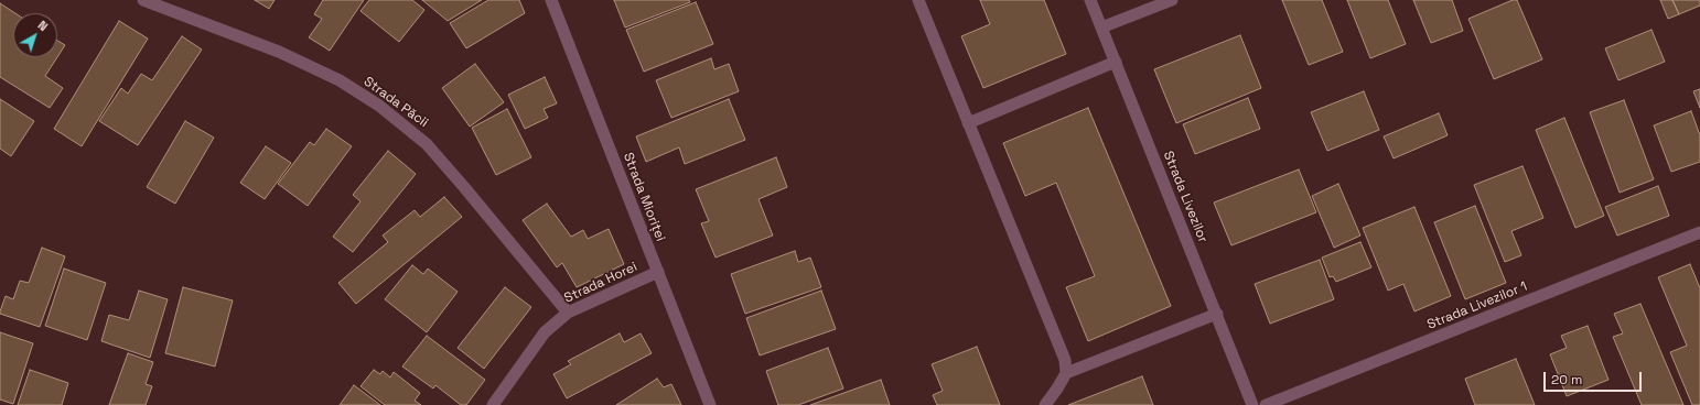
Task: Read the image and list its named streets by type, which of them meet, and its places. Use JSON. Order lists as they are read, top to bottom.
{
  "streets": {
    "street": [
      "Strada Păcii",
      "Strada Mioriței",
      "Strada Livezilor",
      "Strada Horei",
      "Strada Livezilor 1"
    ]
  },
  "crossings": [
    ["Strada Păcii", "Strada Horei"],
    ["Strada Mioriței", "Strada Horei"]
  ],
  "scale_bar": "20 m",
  "north": "top right"
}
